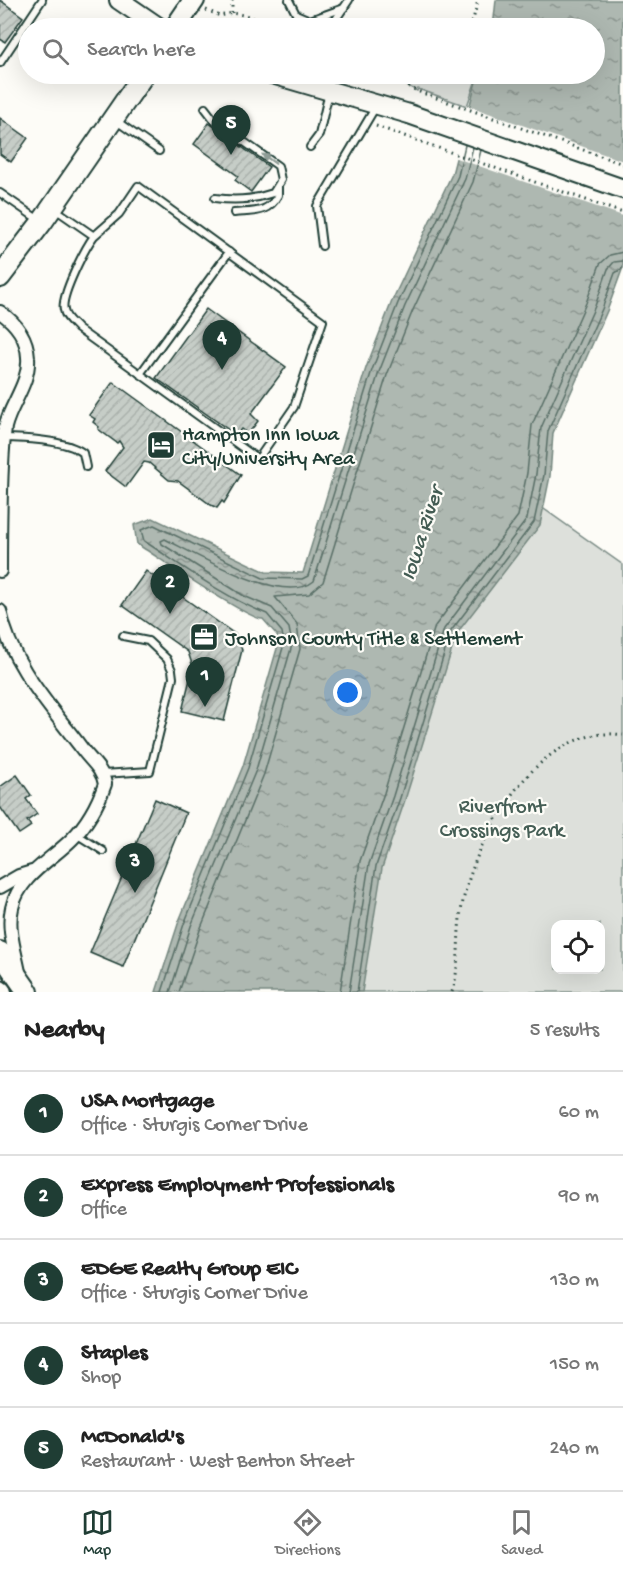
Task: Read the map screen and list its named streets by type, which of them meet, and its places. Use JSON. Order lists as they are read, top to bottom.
{
  "water": ["Iowa River"],
  "parks": ["Riverfront Crossings Park"],
  "places": {
    "hotel": ["Hampton Inn Iowa City/University Area"],
    "office": ["Johnson County Title & Settlement"]
  },
  "page": {
    "search": "Search here",
    "pins": [
      "5",
      "4",
      "2",
      "1",
      "3"
    ],
    "heading": ["Nearby", "5 results"],
    "list": [
      {
        "mark": "1",
        "name": "USA Mortgage",
        "note": "Office · Sturgis Corner Drive",
        "value": "60 m"
      },
      {
        "mark": "2",
        "name": "Express Employment Professionals",
        "note": "Office",
        "value": "90 m"
      },
      {
        "mark": "3",
        "name": "EDGE Realty Group EIC",
        "note": "Office · Sturgis Corner Drive",
        "value": "130 m"
      },
      {
        "mark": "4",
        "name": "Staples",
        "note": "Shop",
        "value": "150 m"
      },
      {
        "mark": "5",
        "name": "McDonald's",
        "note": "Restaurant · West Benton Street",
        "value": "240 m"
      }
    ],
    "nav": ["Map", "Directions", "Saved"]
  }
}
